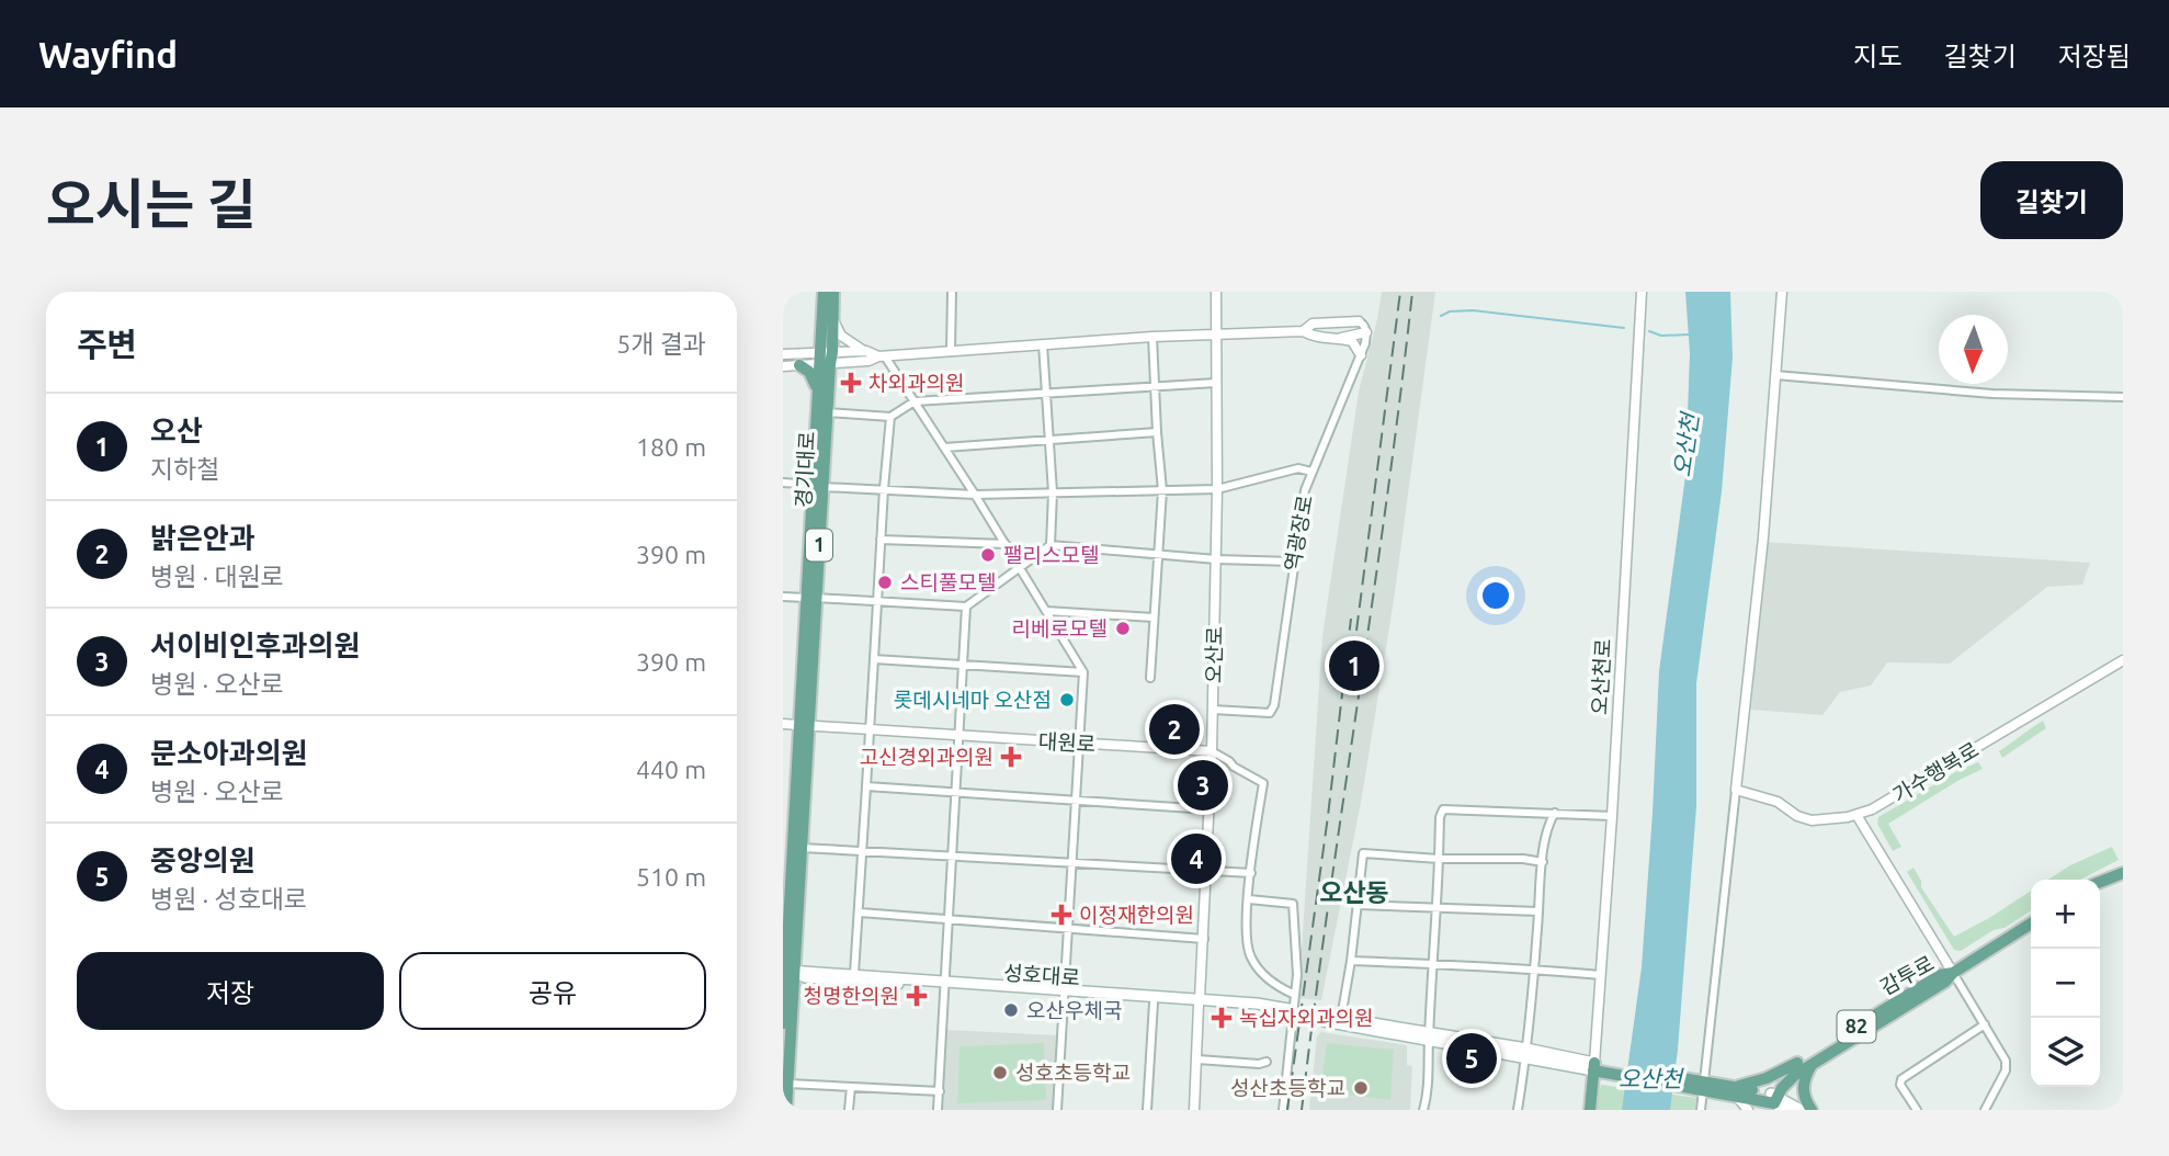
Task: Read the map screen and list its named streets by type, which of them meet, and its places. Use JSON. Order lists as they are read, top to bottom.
{
  "streets": {
    "main road": [
      "경기대로",
      "1",
      "오산천로",
      "성호대로",
      "감투로",
      "82"
    ],
    "street": [
      "역광장로",
      "오산로",
      "대원로",
      "가수행복로"
    ]
  },
  "crossings": [
    ["경기대로", "대원로"],
    ["경기대로", "성호대로"],
    ["역광장로", "오산로"],
    ["오산로", "대원로"],
    ["오산로", "성호대로"]
  ],
  "districts": ["오산동"],
  "water": ["오산천"],
  "places": {
    "health": [
      "차외과의원",
      "고신경외과의원",
      "이정재한의원",
      "청명한의원",
      "녹십자외과의원"
    ],
    "other": [
      "팰리스모텔",
      "스티풀모텔",
      "리베로모텔",
      "롯데시네마 오산점",
      "오산우체국",
      "성호초등학교",
      "성산초등학교"
    ]
  },
  "north": "bottom",
  "page": {
    "header": "Wayfind",
    "nav": ["지도", "길찾기", "저장됨"],
    "title": "오시는 길",
    "buttons": [
      "길찾기",
      ["저장", "공유"]
    ],
    "heading": ["주변", "5개 결과"],
    "list": [
      {
        "mark": "1",
        "name": "오산",
        "note": "지하철",
        "value": "180 m"
      },
      {
        "mark": "2",
        "name": "밝은안과",
        "note": "병원 · 대원로",
        "value": "390 m"
      },
      {
        "mark": "3",
        "name": "서이비인후과의원",
        "note": "병원 · 오산로",
        "value": "390 m"
      },
      {
        "mark": "4",
        "name": "문소아과의원",
        "note": "병원 · 오산로",
        "value": "440 m"
      },
      {
        "mark": "5",
        "name": "중앙의원",
        "note": "병원 · 성호대로",
        "value": "510 m"
      }
    ],
    "pins": [
      "1",
      "2",
      "3",
      "4",
      "5"
    ],
    "map_buttons": ["+", "−"]
  }
}
